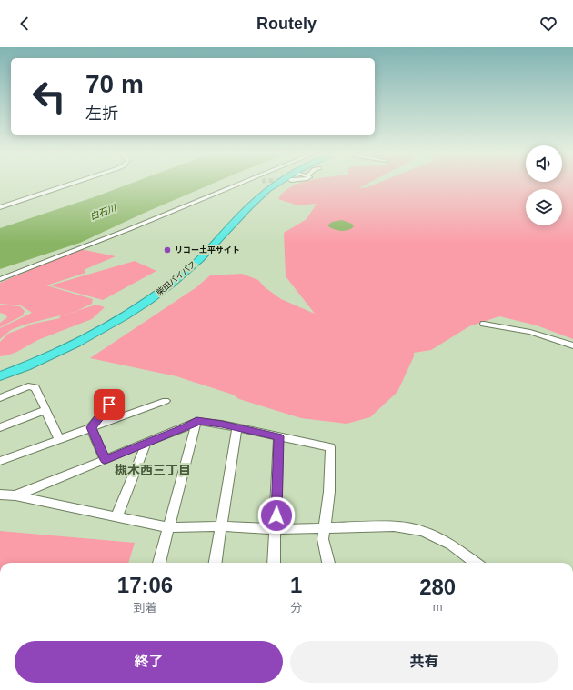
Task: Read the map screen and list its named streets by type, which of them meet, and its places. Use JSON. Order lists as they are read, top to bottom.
{
  "streets": {
    "highway": ["柴田バイパス"]
  },
  "districts": ["槻木西三丁目"],
  "water": ["白石川"],
  "places": ["リコー土平サイト"],
  "page": {
    "header": "Routely",
    "turn": ["70 m", "左折"],
    "eta": [
      "17:06",
      "到着",
      "1",
      "分",
      "280",
      "m"
    ],
    "buttons": ["終了", "共有"]
  }
}
